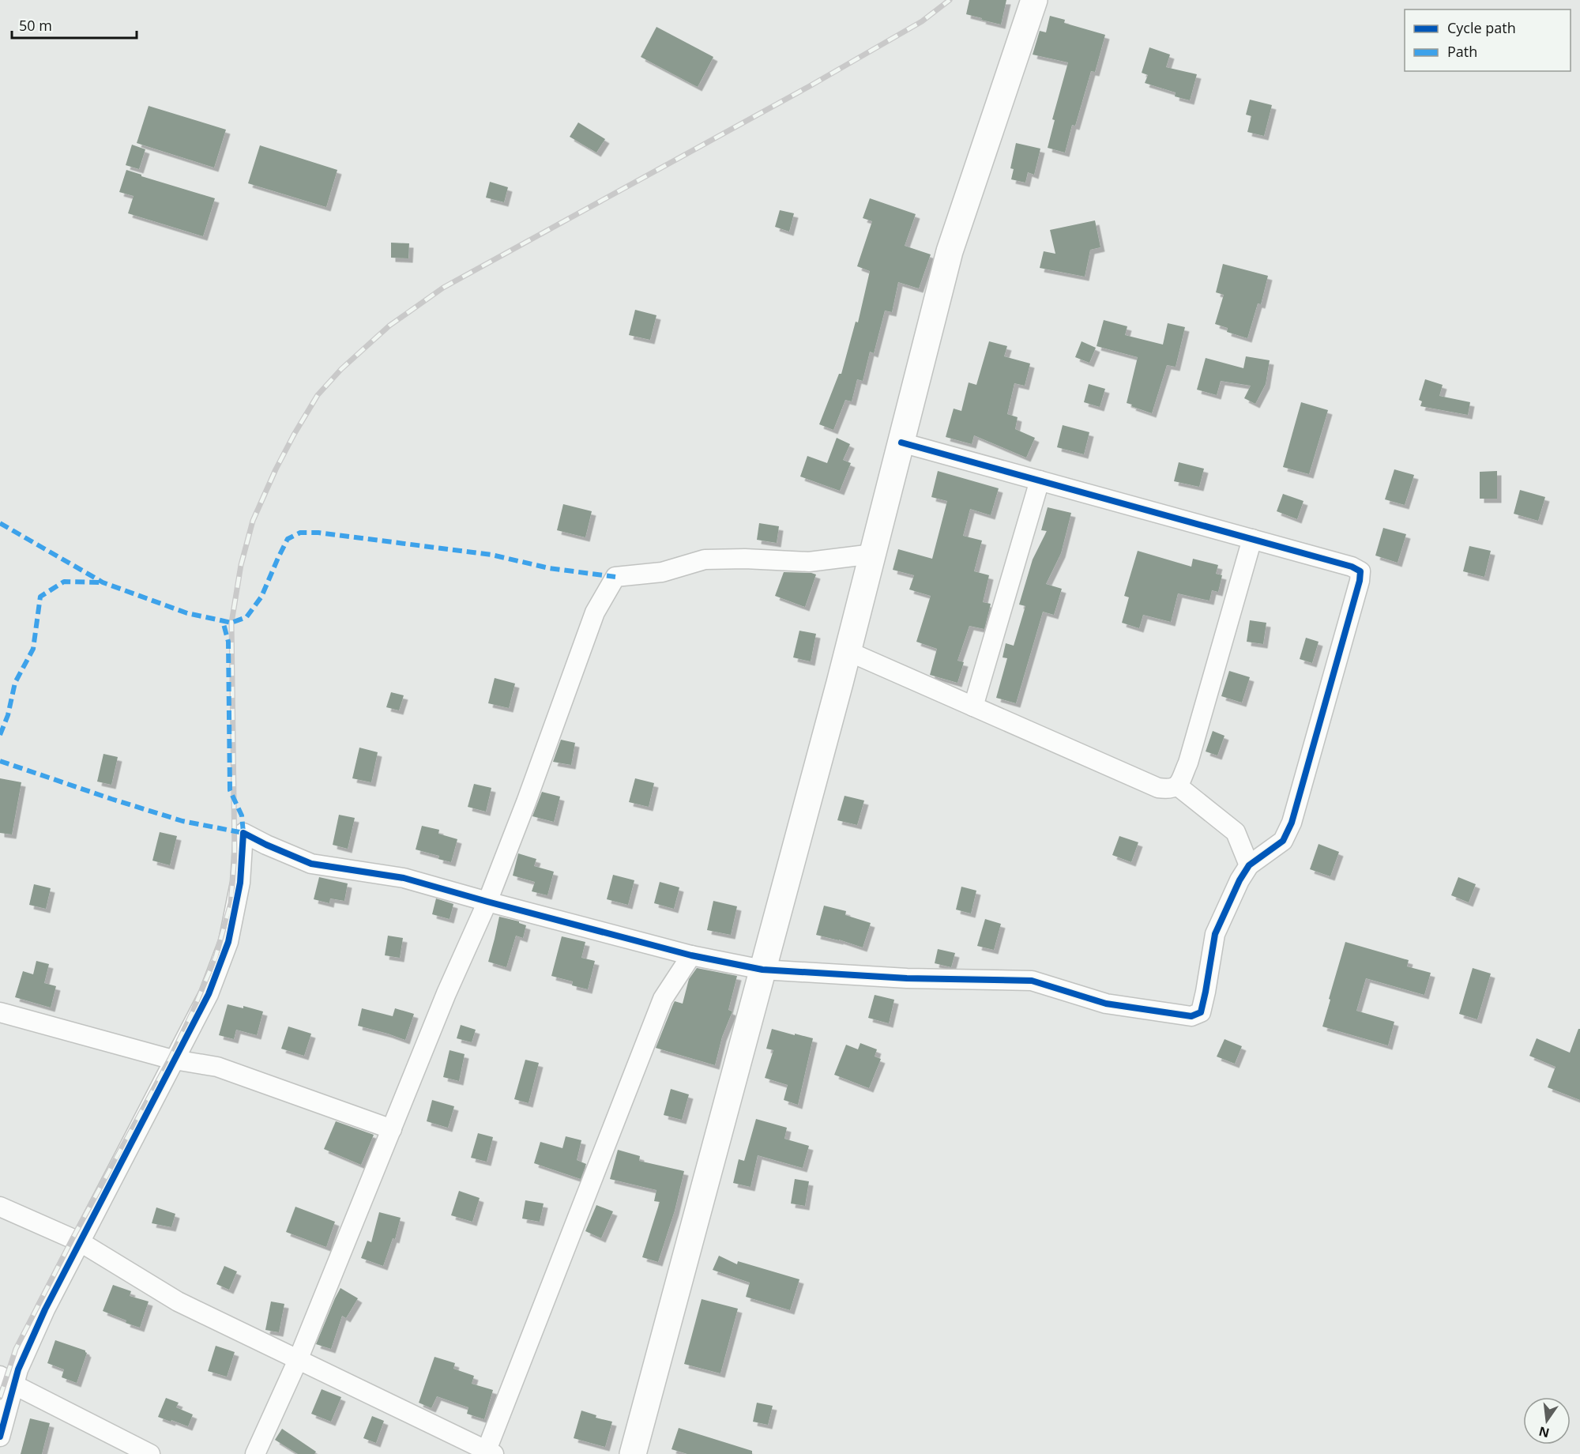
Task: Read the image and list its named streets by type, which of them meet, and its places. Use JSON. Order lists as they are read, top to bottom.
{
  "legend": ["Cycle path", "Path"],
  "scale_bar": "50 m",
  "north": "bottom"
}
